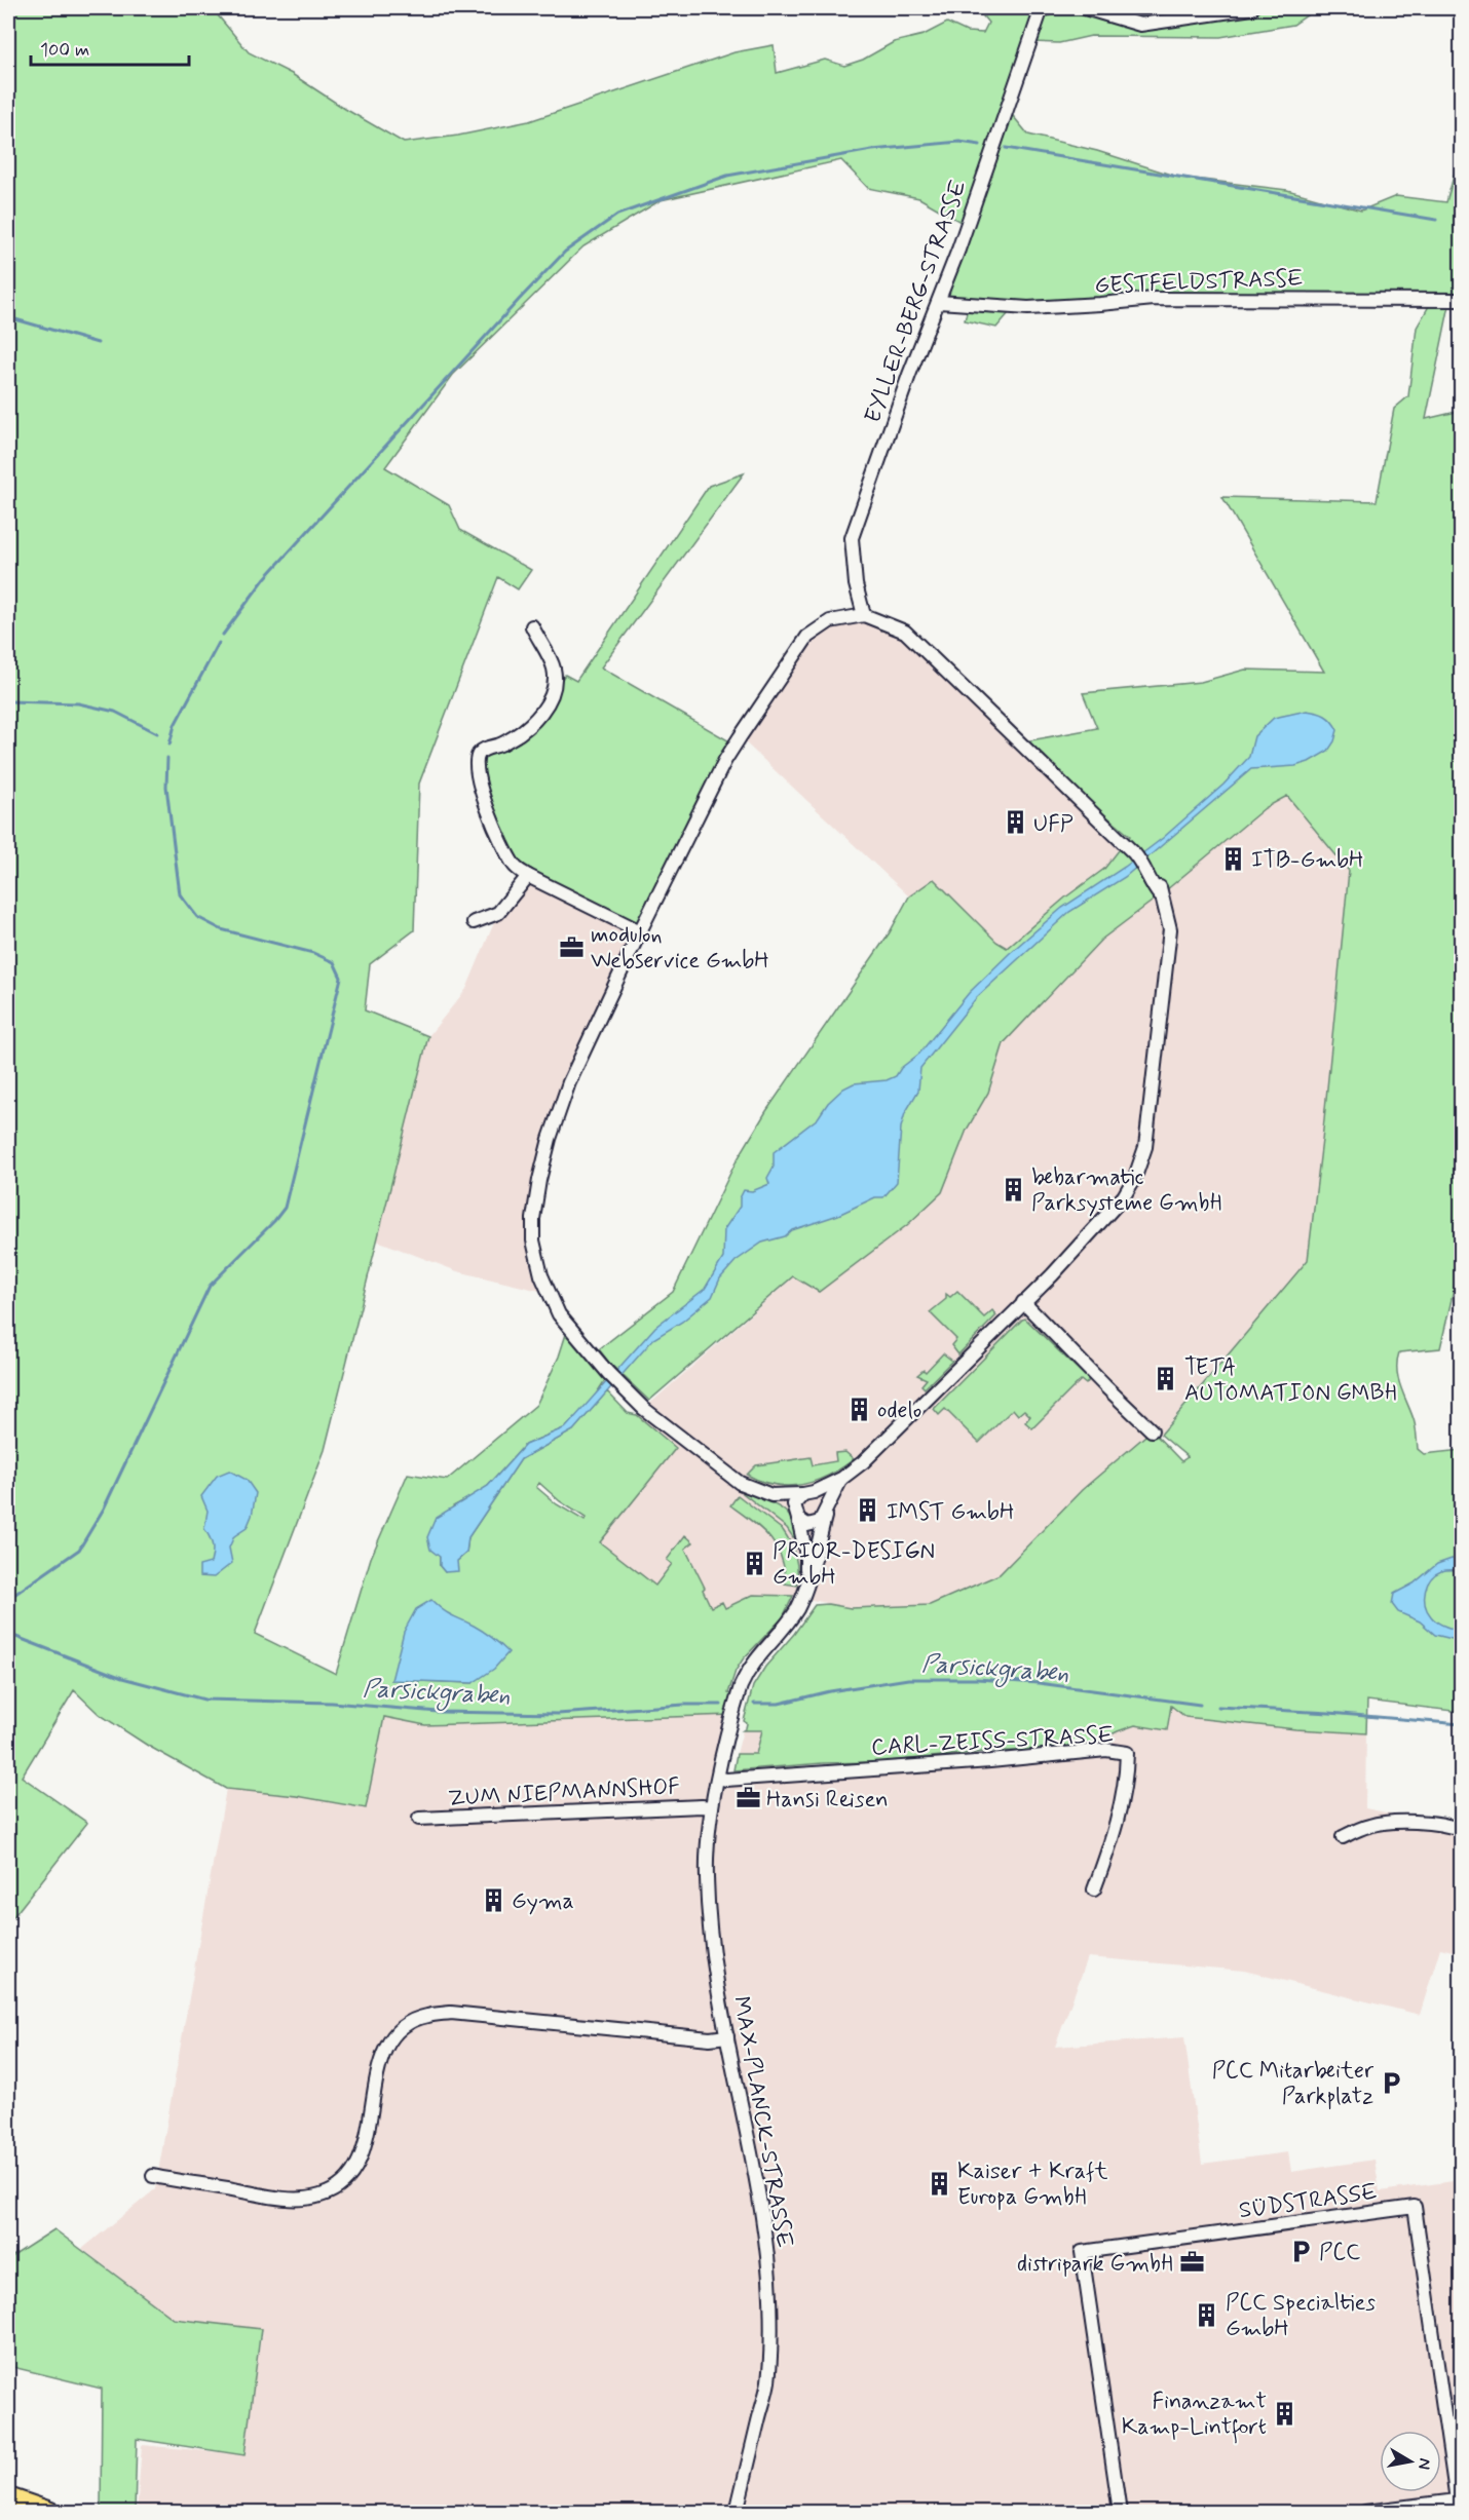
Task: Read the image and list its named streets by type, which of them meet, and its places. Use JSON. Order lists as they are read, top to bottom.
{
  "streets": {
    "street": [
      "GESTFELDSTRASSE",
      "EYLLER-BERG-STRASSE",
      "CARL-ZEISS-STRASSE",
      "ZUM NIEPMANNSHOF",
      "MAX-PLANCK-STRASSE",
      "SÜDSTRASSE"
    ]
  },
  "crossings": [
    ["GESTFELDSTRASSE", "EYLLER-BERG-STRASSE"],
    ["CARL-ZEISS-STRASSE", "MAX-PLANCK-STRASSE"],
    ["ZUM NIEPMANNSHOF", "MAX-PLANCK-STRASSE"]
  ],
  "water": ["Parsickgraben"],
  "places": {
    "building": [
      "UFP",
      "ITB-GmbH",
      "bebarmatic Parksysteme GmbH",
      "TETA AUTOMATION GMBH",
      "odelo",
      "IMST GmbH",
      "PRIOR-DESIGN GmbH",
      "Gyma",
      "Kaiser + Kraft Europa GmbH",
      "PCC Specialties GmbH",
      "Finanzamt Kamp-Lintfort"
    ],
    "office": ["modulon Webservice GmbH", "Hansi Reisen", "distripark GmbH"],
    "parking": ["PCC Mitarbeiter Parkplatz", "PCC"]
  },
  "scale_bar": "100 m",
  "north": "right"
}
